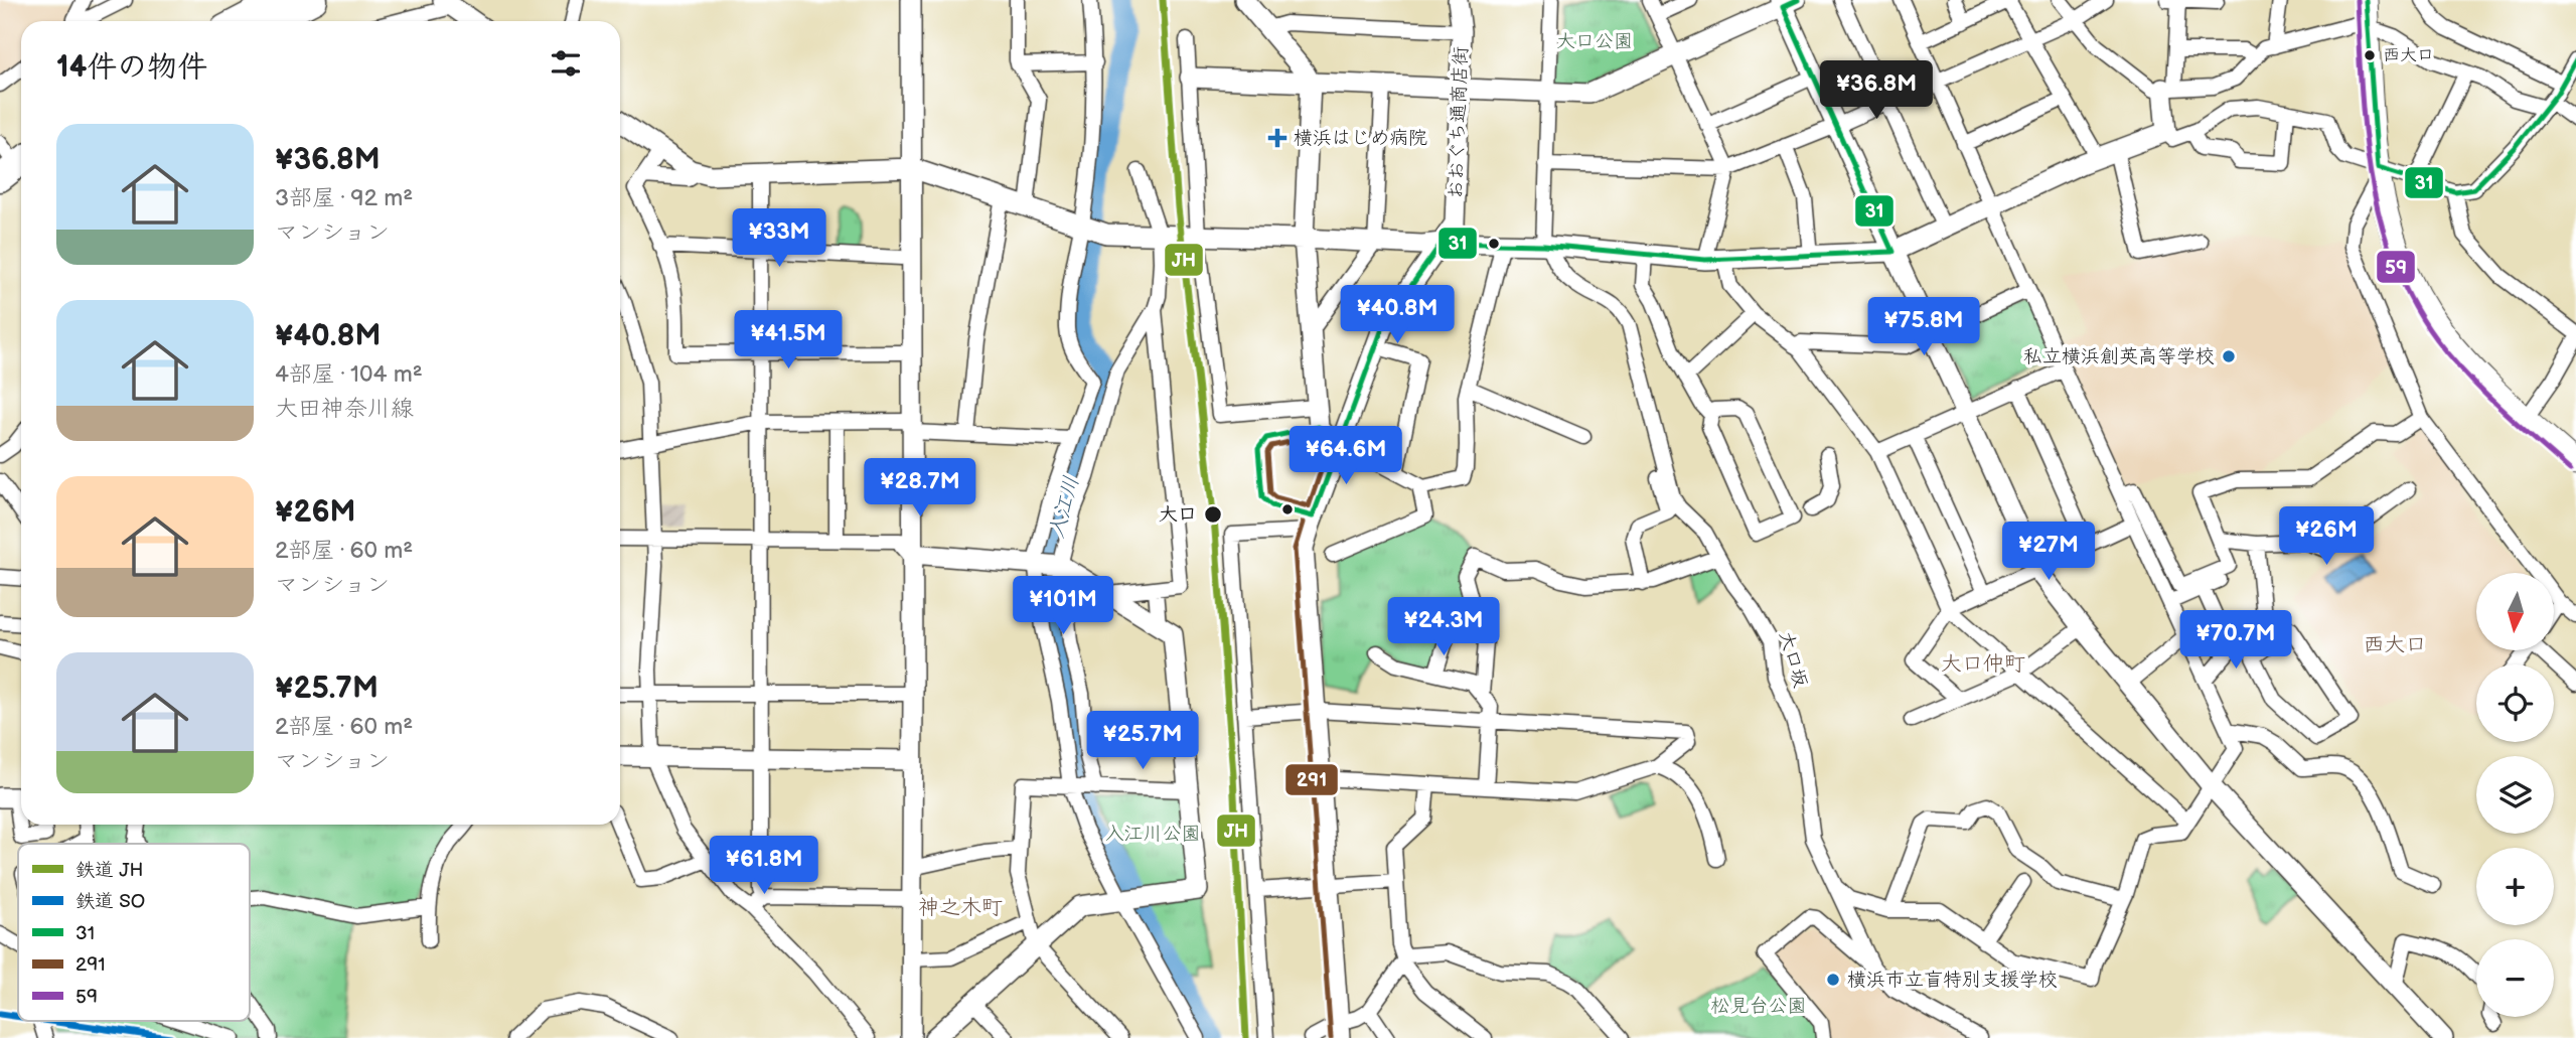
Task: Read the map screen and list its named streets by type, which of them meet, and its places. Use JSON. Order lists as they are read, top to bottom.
{
  "streets": {
    "street": ["おおぐち通商店街", "大口坂"]
  },
  "districts": ["西大口", "大口仲町", "神之木町"],
  "water": ["入江川"],
  "parks": ["大口公園", "入江川公園", "松見台公園"],
  "places": {
    "other": [
      "西大口",
      "私立横浜創英高等学校",
      "大口",
      "横浜市立盲特別支援学校"
    ],
    "health": ["横浜はじめ病院"]
  },
  "lines": [
    "rail line JH",
    "transit line 31",
    "transit line 59",
    "transit line 291",
    "rail line SO"
  ],
  "legend": [
    "鉄道 JH",
    "鉄道 SO",
    "31",
    "291",
    "59"
  ],
  "north": "bottom",
  "page": {
    "heading": "14件の物件",
    "price": [
      "¥36.8M",
      "¥33M",
      "¥40.8M",
      "¥75.8M",
      "¥41.5M",
      "¥64.6M",
      "¥28.7M",
      "¥26M",
      "¥27M",
      "¥101M",
      "¥24.3M",
      "¥70.7M",
      "¥25.7M",
      "¥61.8M"
    ],
    "list": [
      {
        "name": "¥36.8M",
        "note": "3部屋 · 92 m² · マンション"
      },
      {
        "name": "¥40.8M",
        "note": "4部屋 · 104 m² · 大田神奈川線"
      },
      {
        "name": "¥26M",
        "note": "2部屋 · 60 m² · マンション"
      },
      {
        "name": "¥25.7M",
        "note": "2部屋 · 60 m² · マンション"
      }
    ],
    "map_buttons": ["+", "−"]
  }
}
